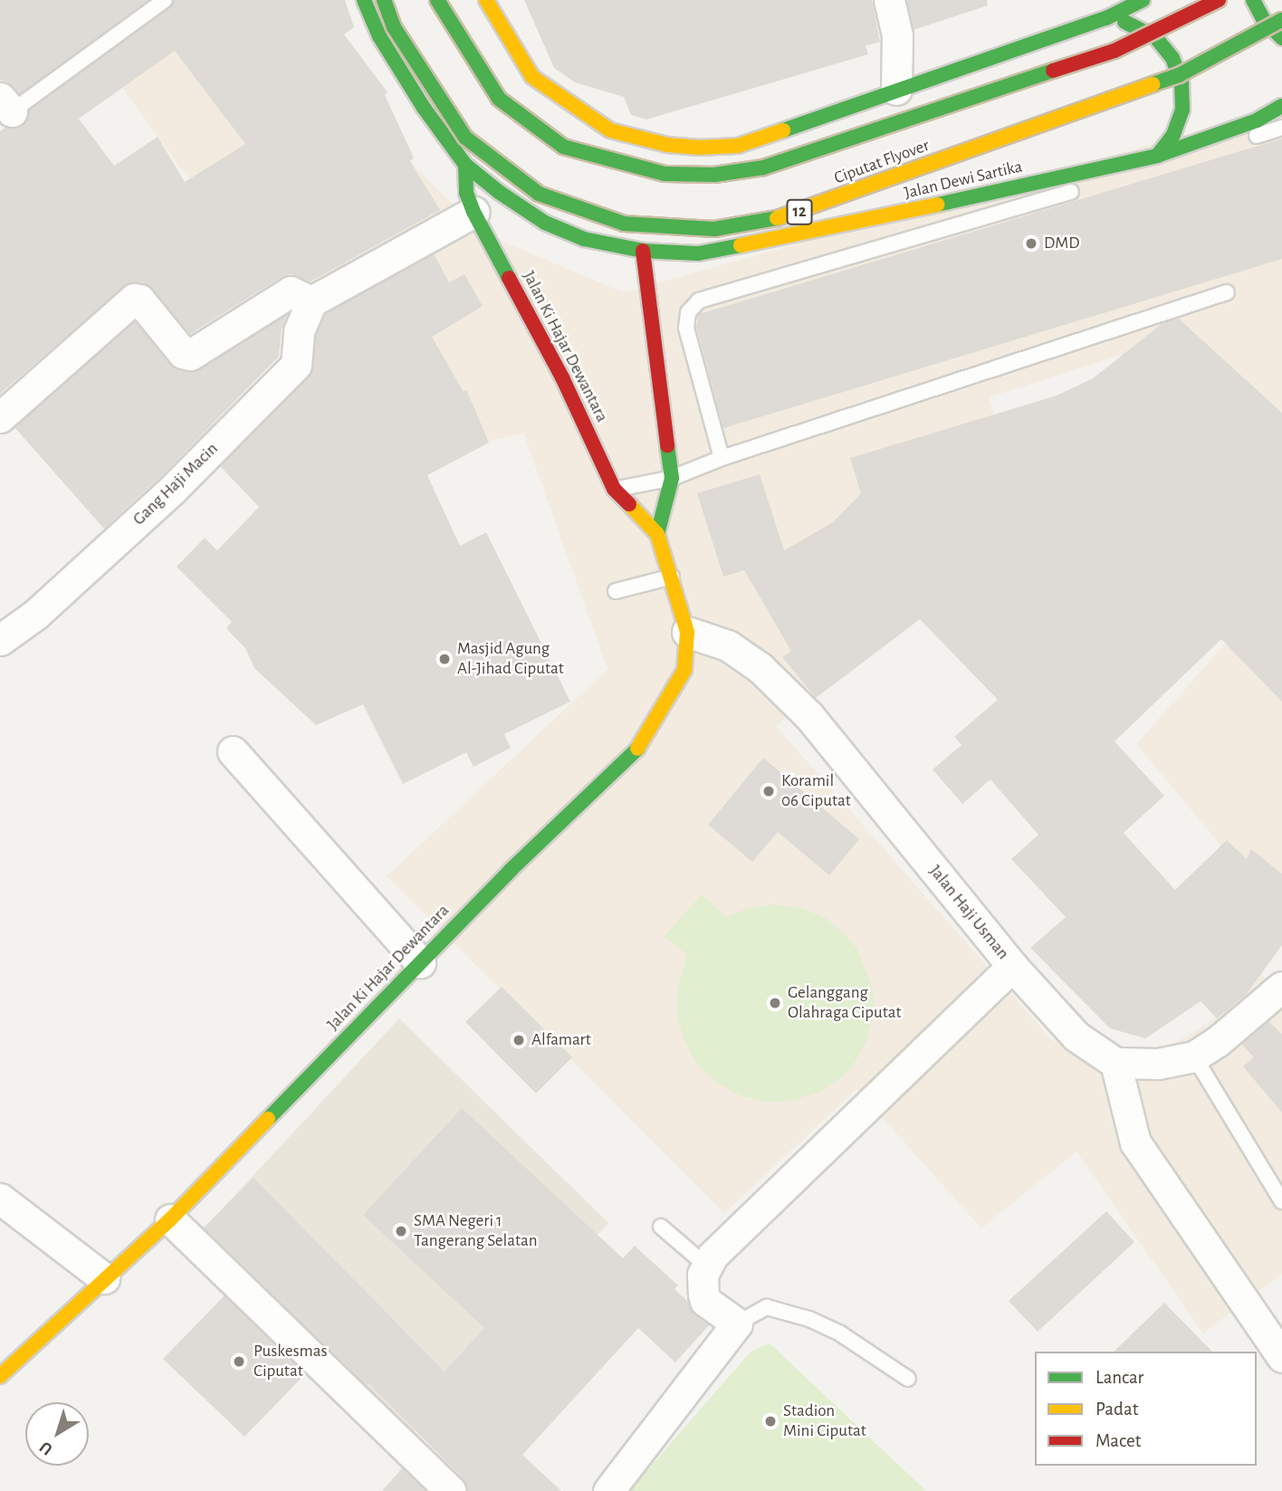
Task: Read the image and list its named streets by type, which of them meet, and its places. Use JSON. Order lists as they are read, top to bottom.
{
  "streets": {
    "main road": [
      "Ciputat Flyover",
      "Jalan Dewi Sartika",
      "12",
      "Jalan Ki Hajar Dewantara"
    ],
    "street": ["Gang Haji Macin", "Jalan Haji Usman"]
  },
  "crossings": [
    ["Jalan Dewi Sartika", "Jalan Ki Hajar Dewantara"],
    ["Jalan Ki Hajar Dewantara", "Jalan Haji Usman"]
  ],
  "places": [
    "DMD",
    "Masjid Agung Al-Jihad Ciputat",
    "Koramil 06 Ciputat",
    "Gelanggang Olahraga Ciputat",
    "Alfamart",
    "SMA Negeri 1 Tangerang Selatan",
    "Puskesmas Ciputat",
    "Stadion Mini Ciputat"
  ],
  "legend": ["Lancar", "Padat", "Macet"],
  "north": "bottom left"
}
